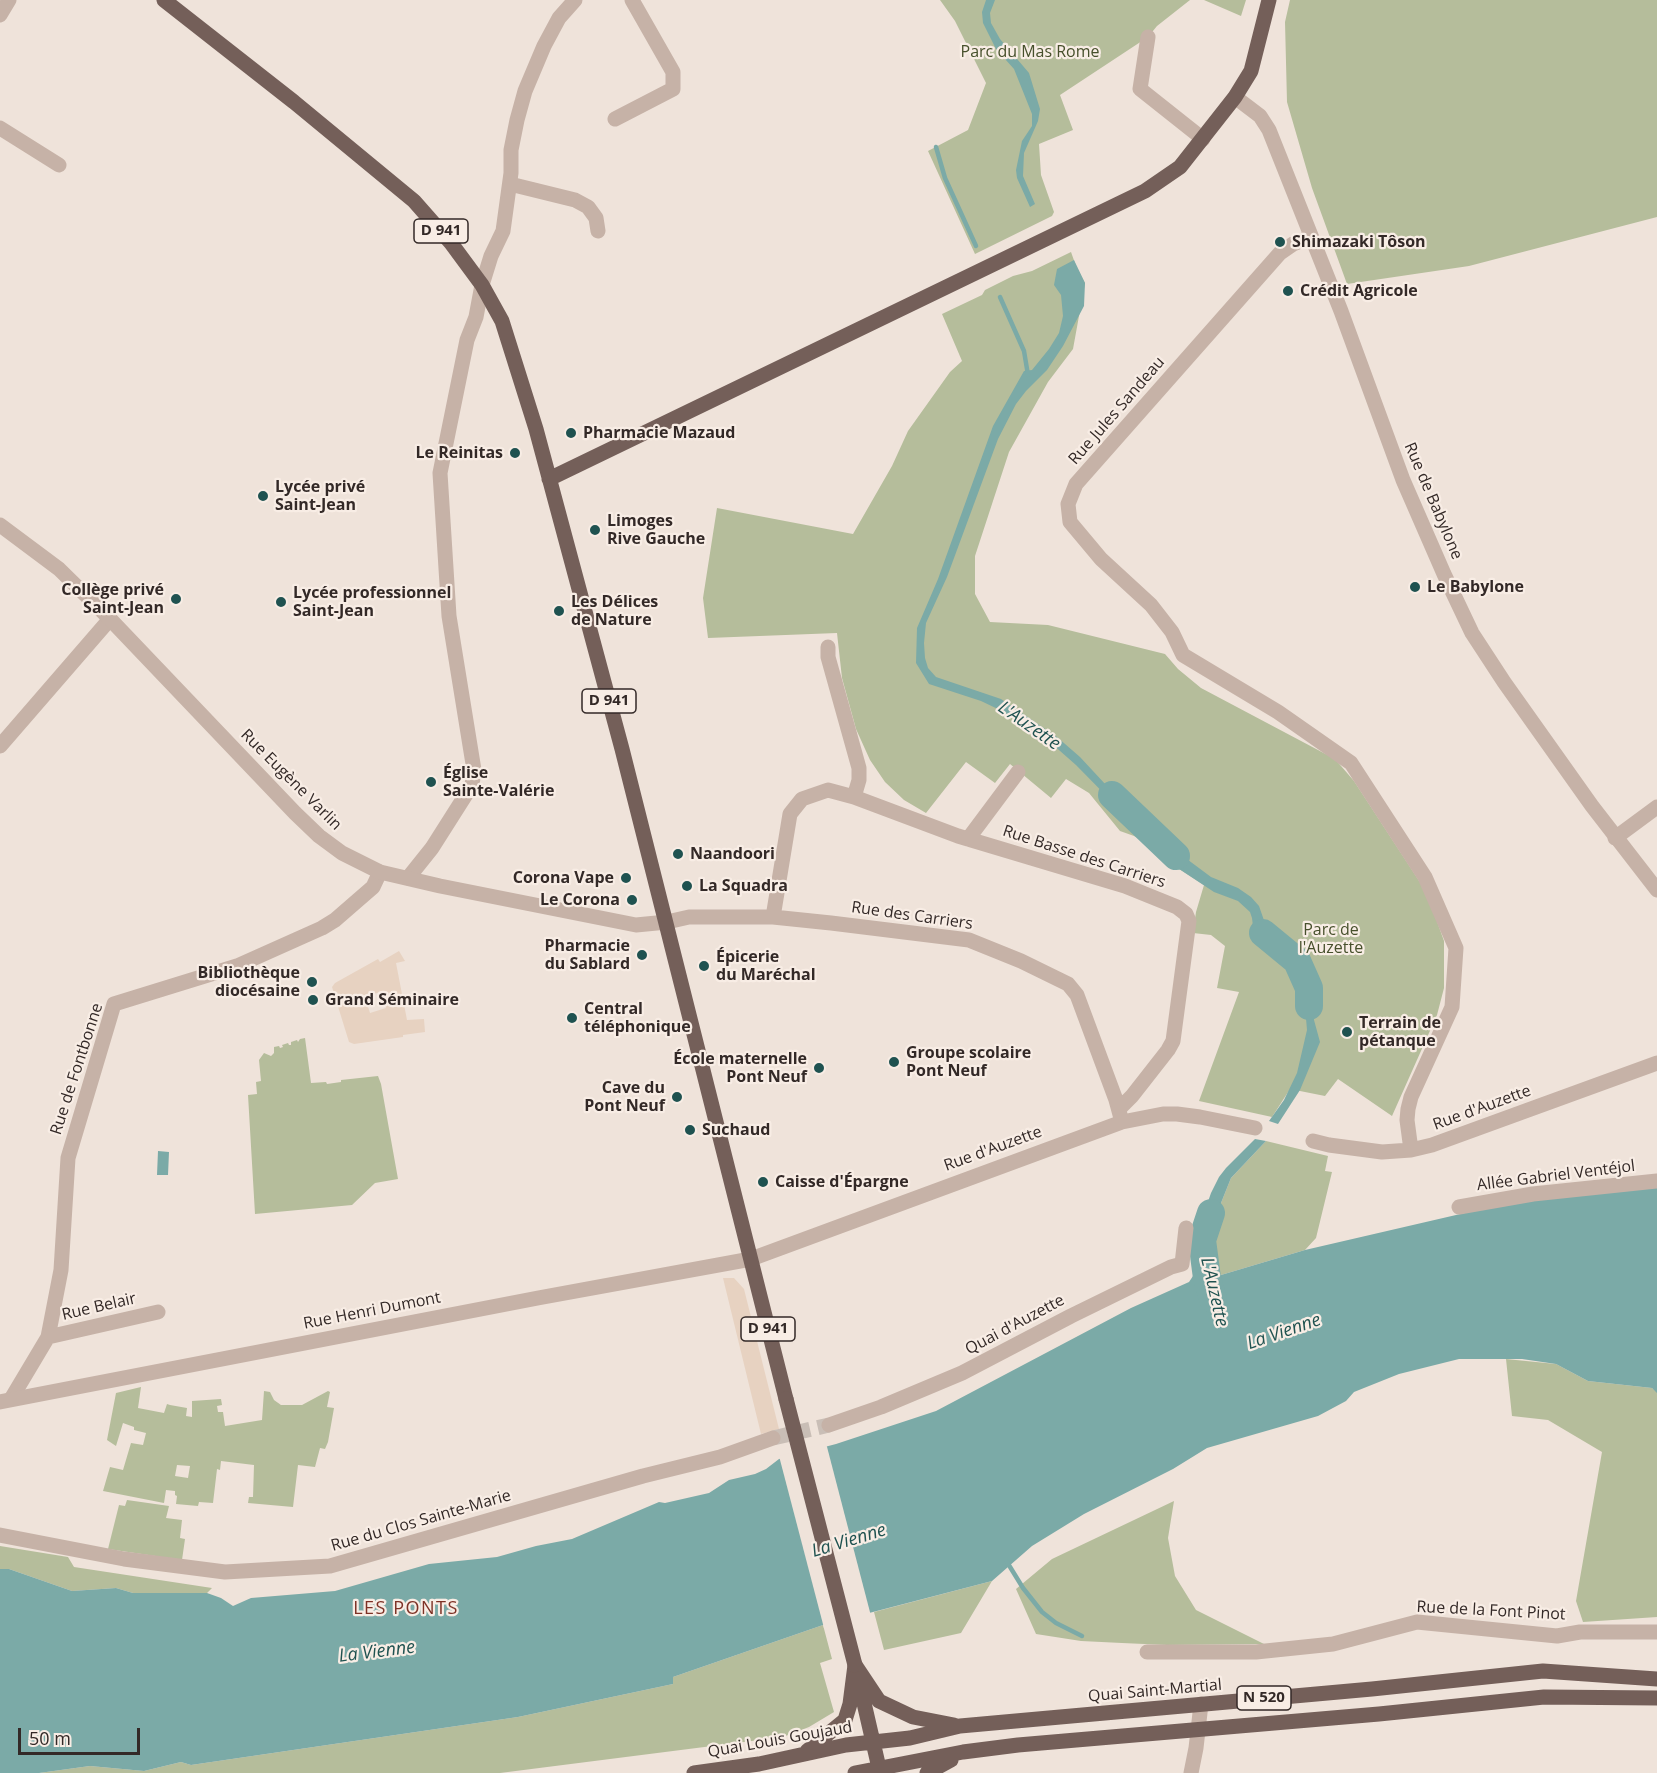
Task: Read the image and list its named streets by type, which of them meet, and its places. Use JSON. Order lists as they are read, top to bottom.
{
  "streets": {
    "main road": [
      "D 941",
      "Quai Saint-Martial",
      "N 520",
      "Quai Louis Goujaud"
    ],
    "street": [
      "Rue Jules Sandeau",
      "Rue de Babylone",
      "Rue Eugène Varlin",
      "Rue Basse des Carriers",
      "Rue des Carriers",
      "Rue de Fontbonne",
      "Rue d'Auzette",
      "Allée Gabriel Ventéjol",
      "Rue Belair",
      "Rue Henri Dumont",
      "Quai d'Auzette",
      "Rue du Clos Sainte-Marie",
      "Rue de la Font Pinot"
    ]
  },
  "crossings": [
    ["D 941", "Rue Eugène Varlin"],
    ["D 941", "Rue des Carriers"],
    ["D 941", "Rue d'Auzette"],
    ["D 941", "Rue Henri Dumont"],
    ["D 941", "Quai Saint-Martial"],
    ["D 941", "N 520"],
    ["D 941", "Quai Louis Goujaud"],
    ["Rue Jules Sandeau", "Rue de Babylone"],
    ["Rue Jules Sandeau", "Rue d'Auzette"],
    ["Rue Eugène Varlin", "Rue des Carriers"],
    ["Rue Eugène Varlin", "Rue de Fontbonne"],
    ["Rue Basse des Carriers", "Rue des Carriers"],
    ["Rue Basse des Carriers", "Rue d'Auzette"],
    ["Rue des Carriers", "Rue d'Auzette"],
    ["Rue de Fontbonne", "Rue Belair"],
    ["Rue de Fontbonne", "Rue Henri Dumont"],
    ["Rue d'Auzette", "Rue Henri Dumont"],
    ["Quai Saint-Martial", "Quai Louis Goujaud"]
  ],
  "districts": ["LES PONTS"],
  "water": ["L'Auzette", "La Vienne"],
  "parks": ["Parc du Mas Rome", "Parc de l'Auzette"],
  "places": [
    "Shimazaki Tôson",
    "Crédit Agricole",
    "Pharmacie Mazaud",
    "Le Reinitas",
    "Lycée privé Saint-Jean",
    "Limoges Rive Gauche",
    "Le Babylone",
    "Collège privé Saint-Jean",
    "Lycée professionnel Saint-Jean",
    "Les Délices de Nature",
    "Église Sainte-Valérie",
    "Naandoori",
    "Corona Vape",
    "La Squadra",
    "Le Corona",
    "Pharmacie du Sablard",
    "Épicerie du Maréchal",
    "Bibliothèque diocésaine",
    "Grand Séminaire",
    "Central téléphonique",
    "Terrain de pétanque",
    "Groupe scolaire Pont Neuf",
    "École maternelle Pont Neuf",
    "Cave du Pont Neuf",
    "Suchaud",
    "Caisse d'Épargne"
  ],
  "scale_bar": "50 m"
}
